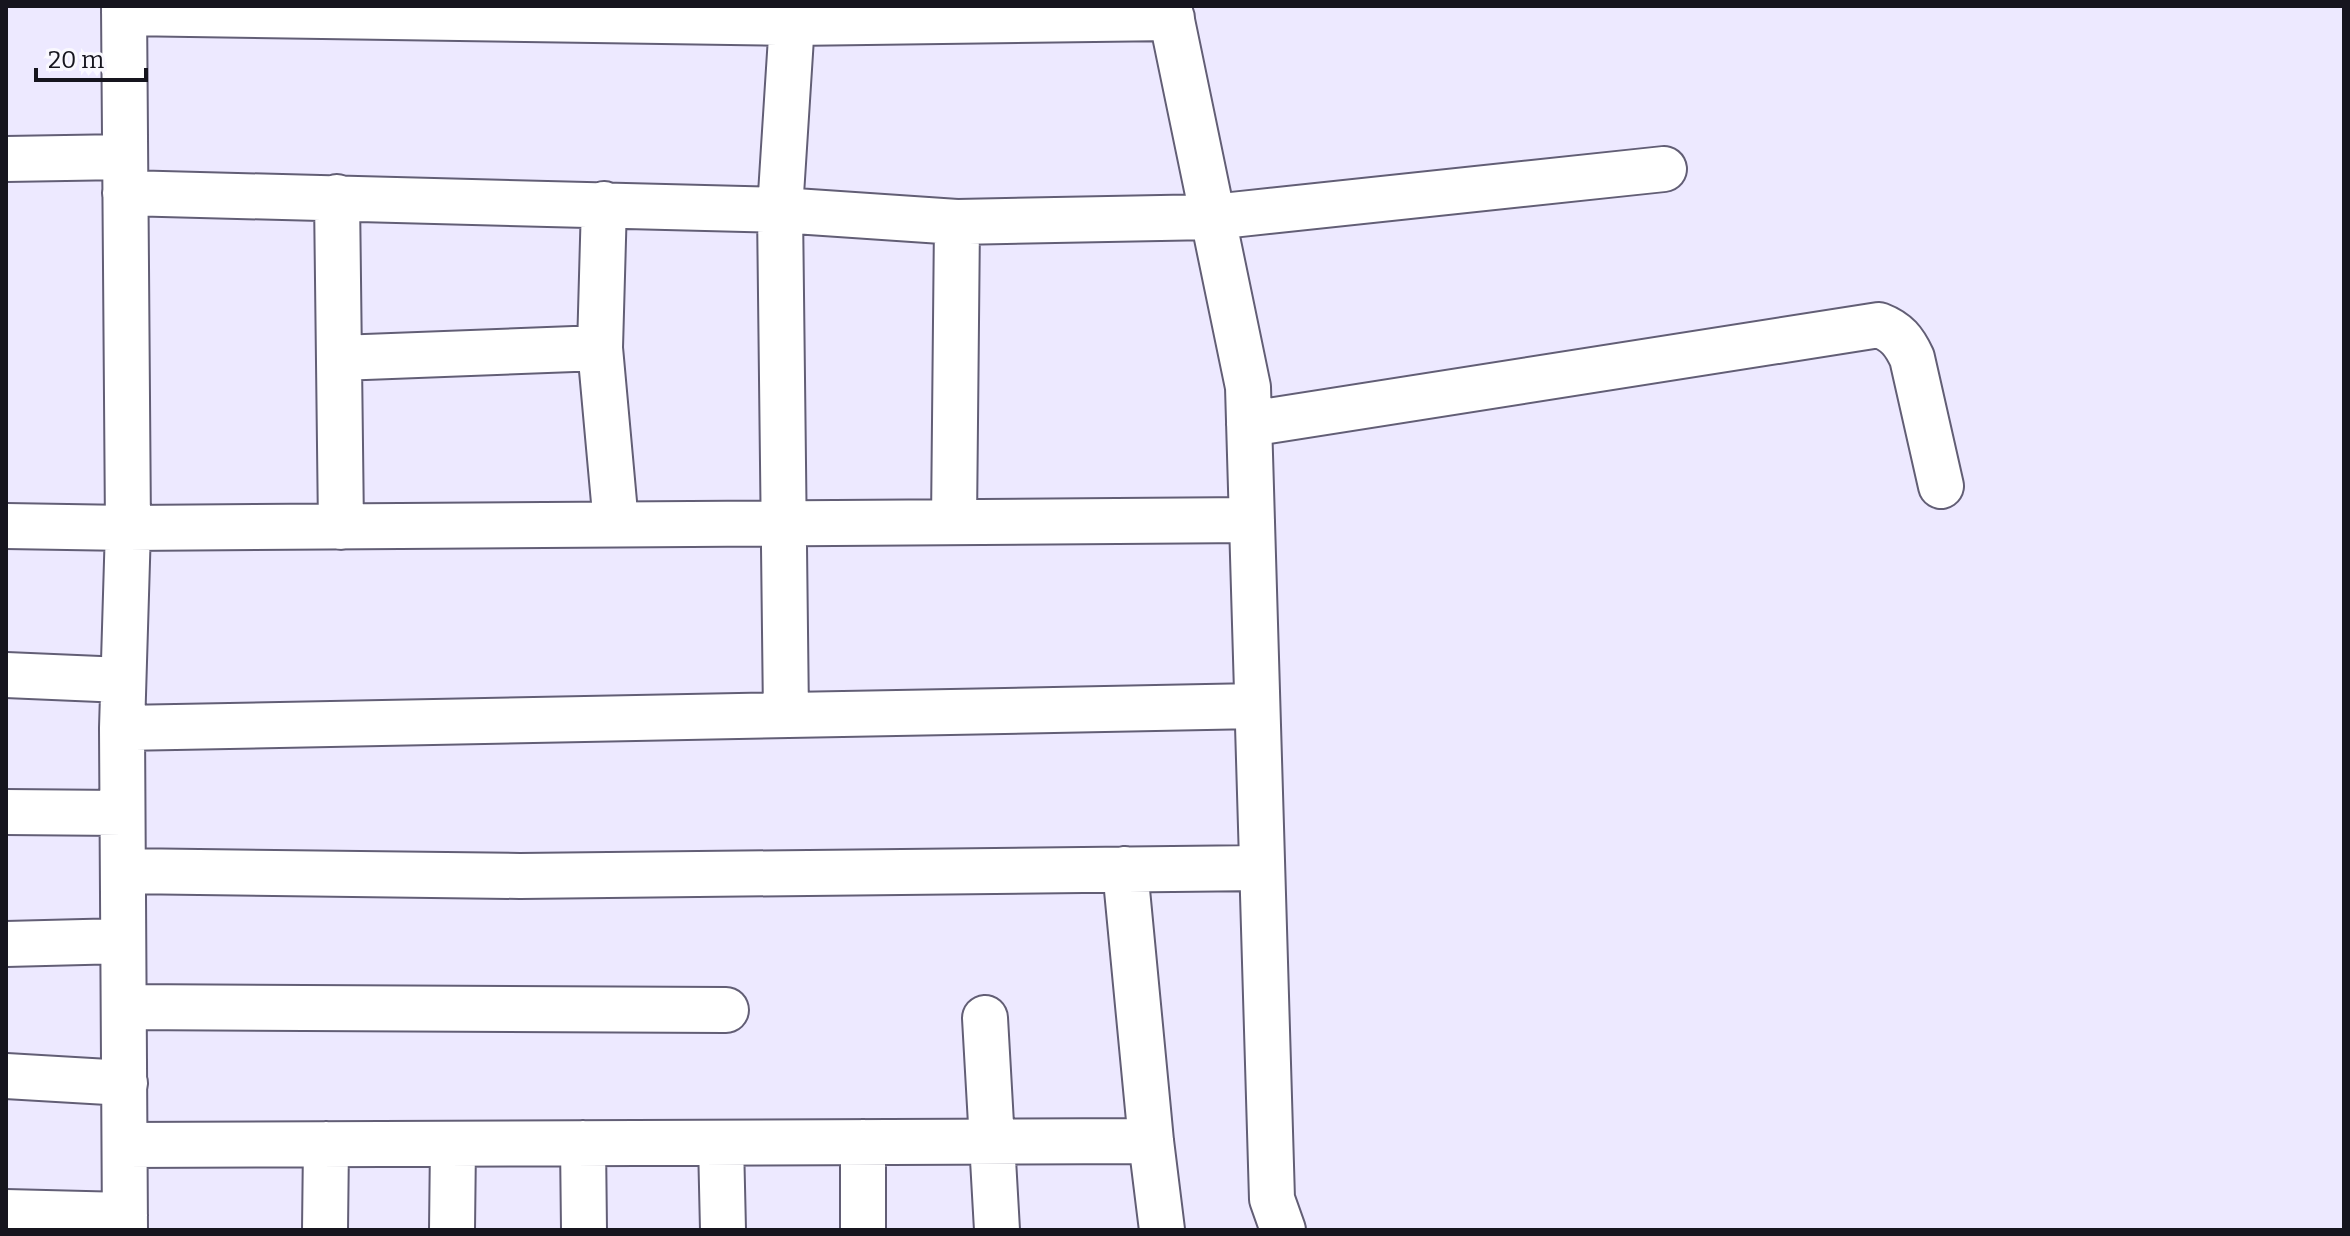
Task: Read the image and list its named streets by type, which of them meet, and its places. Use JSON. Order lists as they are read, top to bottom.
{
  "scale_bar": "20 m"
}
